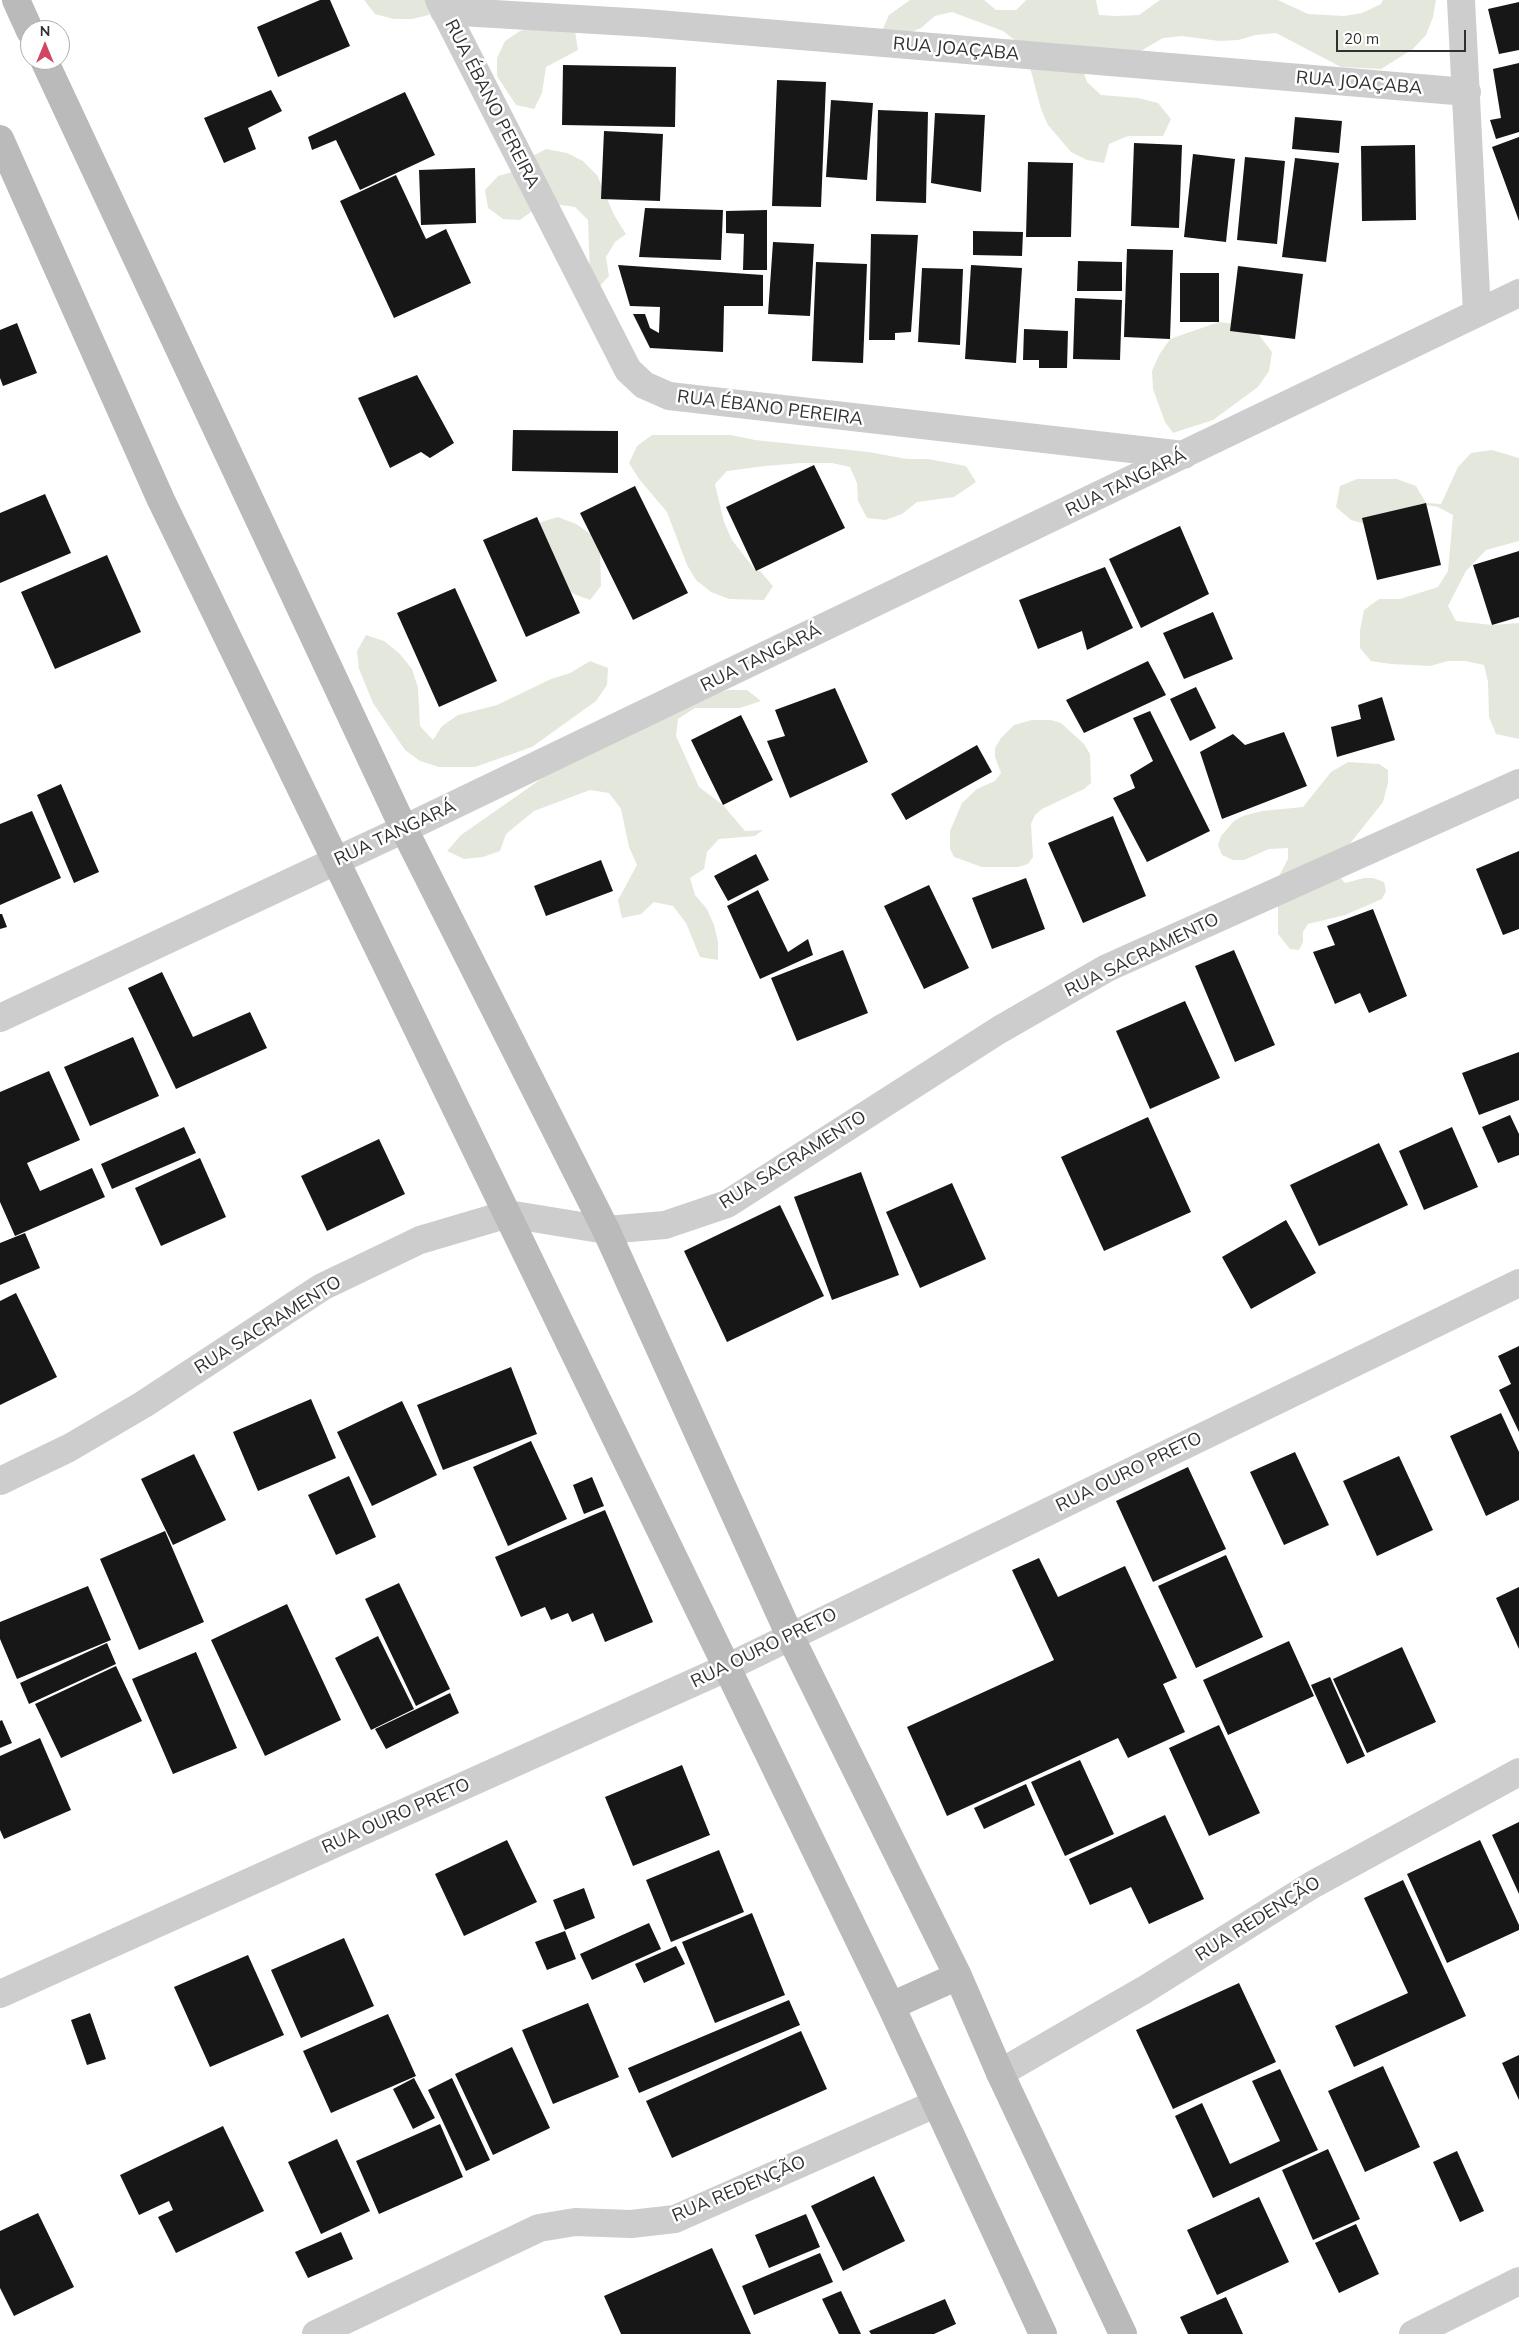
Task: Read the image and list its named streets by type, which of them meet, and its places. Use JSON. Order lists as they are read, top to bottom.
{
  "streets": {
    "street": [
      "RUA JOAÇABA",
      "RUA ÉBANO PEREIRA",
      "RUA TANGARÁ",
      "RUA SACRAMENTO",
      "RUA OURO PRETO",
      "RUA REDENÇÃO"
    ]
  },
  "crossings": [
    ["RUA JOAÇABA", "RUA ÉBANO PEREIRA"],
    ["RUA ÉBANO PEREIRA", "RUA TANGARÁ"]
  ],
  "scale_bar": "20 m",
  "north": "top"
}
